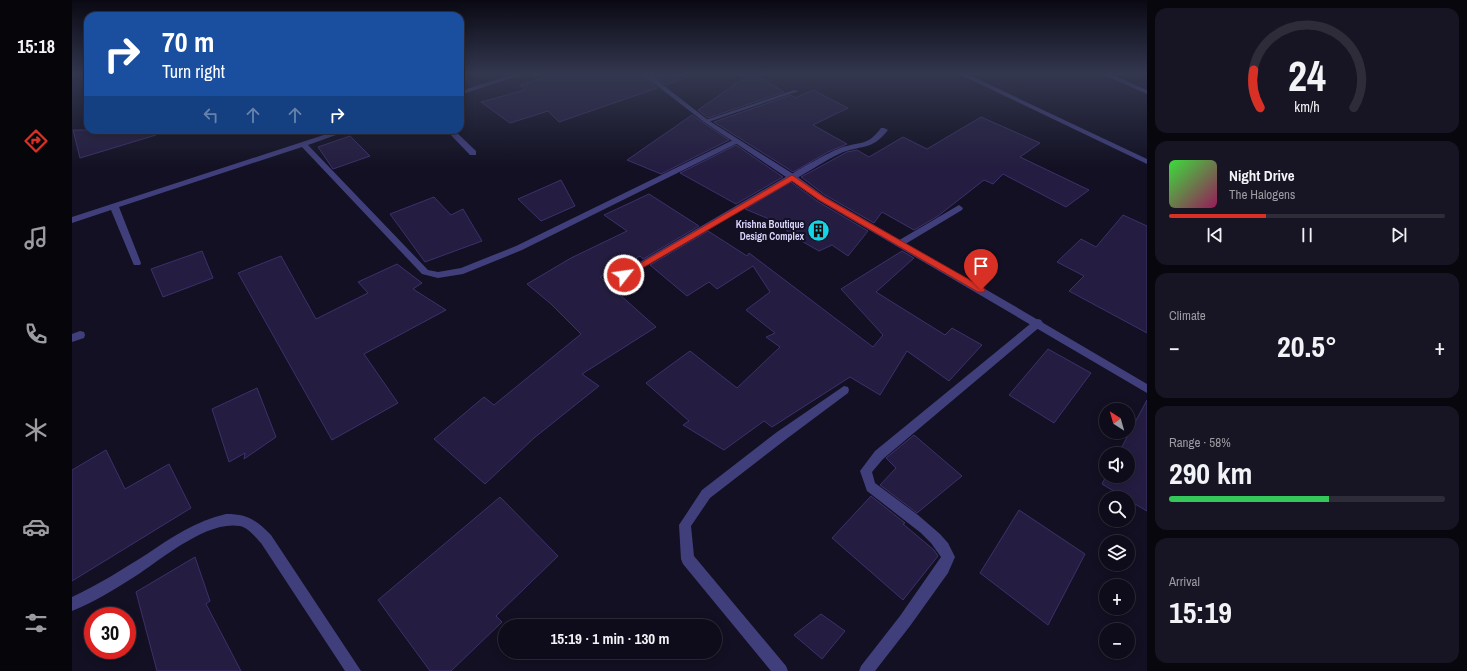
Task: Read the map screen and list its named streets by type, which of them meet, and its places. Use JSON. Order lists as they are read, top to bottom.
{
  "places": {
    "building": ["Krishna Boutique Design Complex"]
  },
  "north": "top left",
  "page": {
    "tabs": "15:18",
    "turn": ["70 m", "Turn right"],
    "song": ["Night Drive", "The Halogens"],
    "tile": [
      "Climate",
      ["Range · 58%", "290 km"],
      ["Arrival", "15:19"]
    ],
    "heat": ["−", "20.5°", "+"],
    "map_buttons": ["+", "−"],
    "limit": "30",
    "trip": "15:19 · 1 min · 130 m",
    "gauge": ["24", "km/h"]
  }
}
